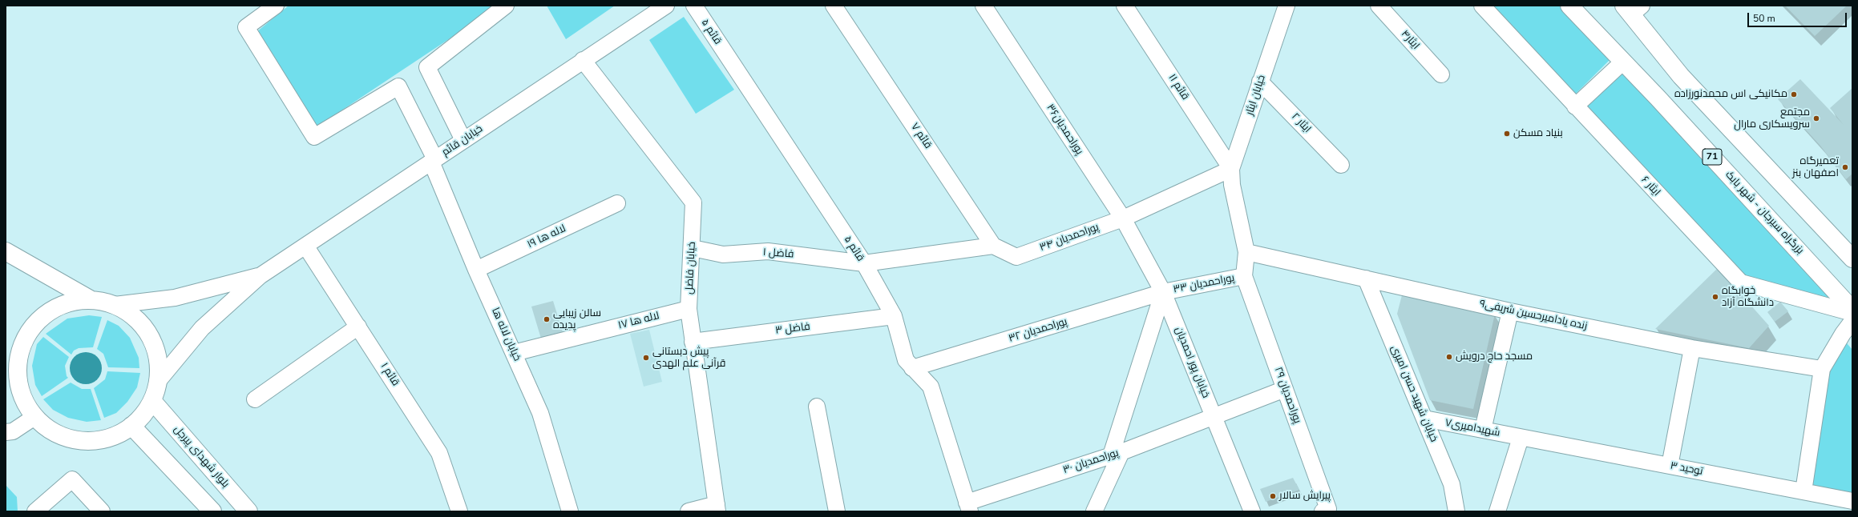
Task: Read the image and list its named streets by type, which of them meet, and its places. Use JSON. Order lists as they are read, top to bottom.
{
  "streets": {
    "main road": ["71", "بزرگراه سیرجان - شهر بابک", "بلوار شهدای پیرجل"],
    "street": [
      "قائم ۵",
      "ایثار۴",
      "قائم ۱۱",
      "خیابان ایثار",
      "ایثار ۲",
      "پوراحمدیان۳۶",
      "قائم ۷",
      "خیابان قائم",
      "ایثار ۶",
      "لاله ها ۱۹",
      "پوراحمدیان ۳۴",
      "فاضل ۱",
      "خیابان فاضل",
      "پوراحمدیان ۳۳",
      "زنده یادامیرحسین شریفی۹",
      "لاله ها ۱۷",
      "فاضل ۳",
      "پوراحمدیان ۳۲",
      "خیابان لاله ها",
      "خیابان پور احمدیان",
      "قائم ۱",
      "خیابان شهید حسن امیری",
      "پوراحمدیان ۲۹",
      "شهیدامیری۷",
      "پوراحمدیان ۳۰",
      "توحید ۳"
    ]
  },
  "crossings": [
    ["قائم ۵", "فاضل ۱"],
    ["قائم ۵", "فاضل ۳"],
    ["قائم ۵", "پوراحمدیان ۳۲"],
    ["قائم ۵", "پوراحمدیان ۳۰"],
    ["قائم ۱۱", "خیابان ایثار"],
    ["قائم ۱۱", "پوراحمدیان ۳۴"],
    ["خیابان ایثار", "ایثار ۲"],
    ["خیابان ایثار", "پوراحمدیان ۳۴"],
    ["خیابان ایثار", "پوراحمدیان ۳۳"],
    ["خیابان ایثار", "زنده یادامیرحسین شریفی۹"],
    ["خیابان ایثار", "پوراحمدیان ۲۹"],
    ["پوراحمدیان۳۶", "پوراحمدیان ۳۴"],
    ["پوراحمدیان۳۶", "خیابان پور احمدیان"],
    ["قائم ۷", "پوراحمدیان ۳۴"],
    ["قائم ۷", "فاضل ۱"],
    ["خیابان قائم", "خیابان فاضل"],
    ["خیابان قائم", "خیابان لاله ها"],
    ["خیابان قائم", "قائم ۱"],
    ["لاله ها ۱۹", "خیابان لاله ها"],
    ["پوراحمدیان ۳۴", "فاضل ۱"],
    ["پوراحمدیان ۳۴", "خیابان پور احمدیان"],
    ["فاضل ۱", "خیابان فاضل"],
    ["خیابان فاضل", "لاله ها ۱۷"],
    ["خیابان فاضل", "فاضل ۳"],
    ["پوراحمدیان ۳۳", "پوراحمدیان ۳۲"],
    ["پوراحمدیان ۳۳", "خیابان پور احمدیان"],
    ["پوراحمدیان ۳۳", "پوراحمدیان ۲۹"],
    ["زنده یادامیرحسین شریفی۹", "خیابان شهید حسن امیری"],
    ["لاله ها ۱۷", "خیابان لاله ها"],
    ["پوراحمدیان ۳۲", "خیابان پور احمدیان"],
    ["خیابان پور احمدیان", "پوراحمدیان ۳۰"],
    ["خیابان شهید حسن امیری", "شهیدامیری۷"],
    ["پوراحمدیان ۲۹", "پوراحمدیان ۳۰"],
    ["شهیدامیری۷", "توحید ۳"]
  ],
  "places": [
    "مکانیکی اس محمدنورزاده",
    "مجتمع سرویسکاری مارال",
    "بنیاد مسکن",
    "تعمیرگاه اصفهان بنز",
    "خوابگاه دانشگاه آزاد",
    "سالن زیبایی پدیده",
    "مسجد حاج درویش",
    "پیش دبستانی قرآنی علم الهدی",
    "پیرایش سالار"
  ],
  "scale_bar": "50 m"
}
